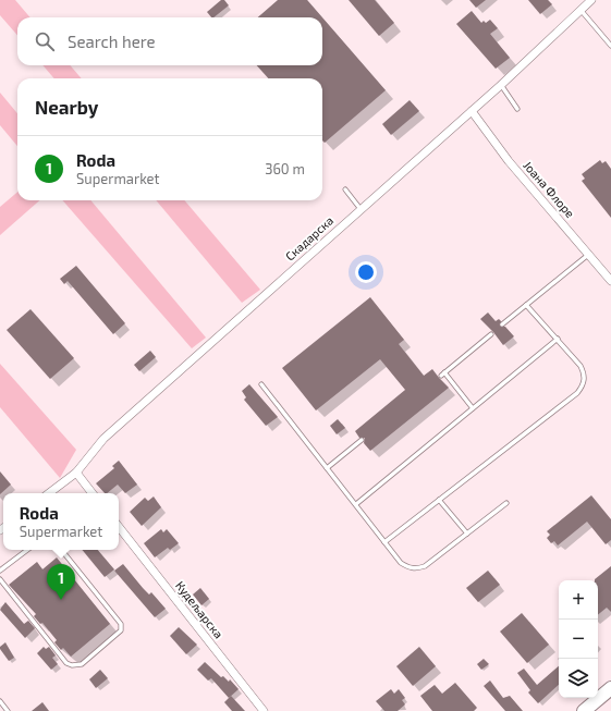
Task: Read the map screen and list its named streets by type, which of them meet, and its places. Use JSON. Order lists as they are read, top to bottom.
{
  "streets": {
    "street": ["Јоана Флоре", "Скадарска", "Кудељарска"]
  },
  "crossings": [
    ["Јоана Флоре", "Скадарска"]
  ],
  "page": {
    "search": "Search here",
    "heading": "Nearby",
    "list": [
      {
        "mark": "1",
        "name": "Roda",
        "note": "Supermarket",
        "value": "360 m"
      }
    ],
    "popup": ["Roda", "Supermarket"],
    "pins": "1",
    "map_buttons": ["+", "−"]
  }
}
